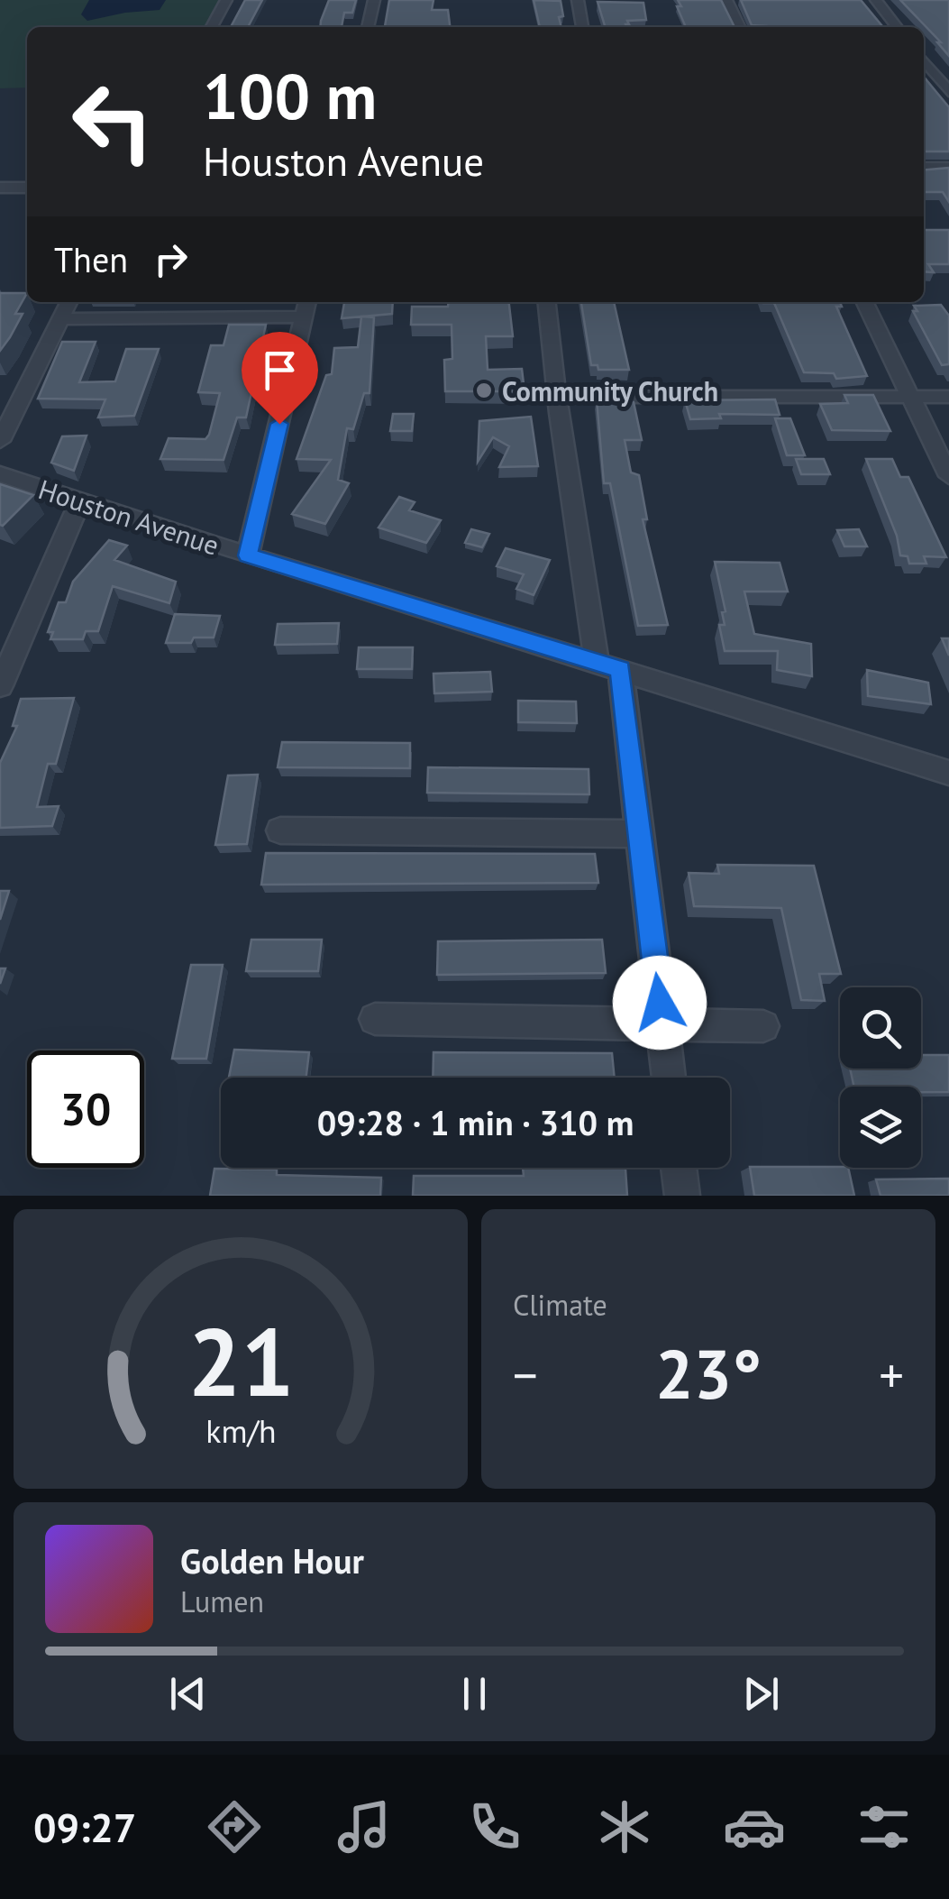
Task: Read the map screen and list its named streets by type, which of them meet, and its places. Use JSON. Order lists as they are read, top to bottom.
{
  "streets": {
    "street": ["Houston Avenue"]
  },
  "places": ["Community Church"],
  "page": {
    "turn": ["100 m", "Houston Avenue"],
    "then": "Then",
    "limit": "30",
    "trip": "09:28 · 1 min · 310 m",
    "tile": "Climate",
    "heat": ["−", "23°", "+"],
    "song": ["Golden Hour", "Lumen"],
    "tabs": "09:27",
    "gauge": ["21", "km/h"]
  }
}
